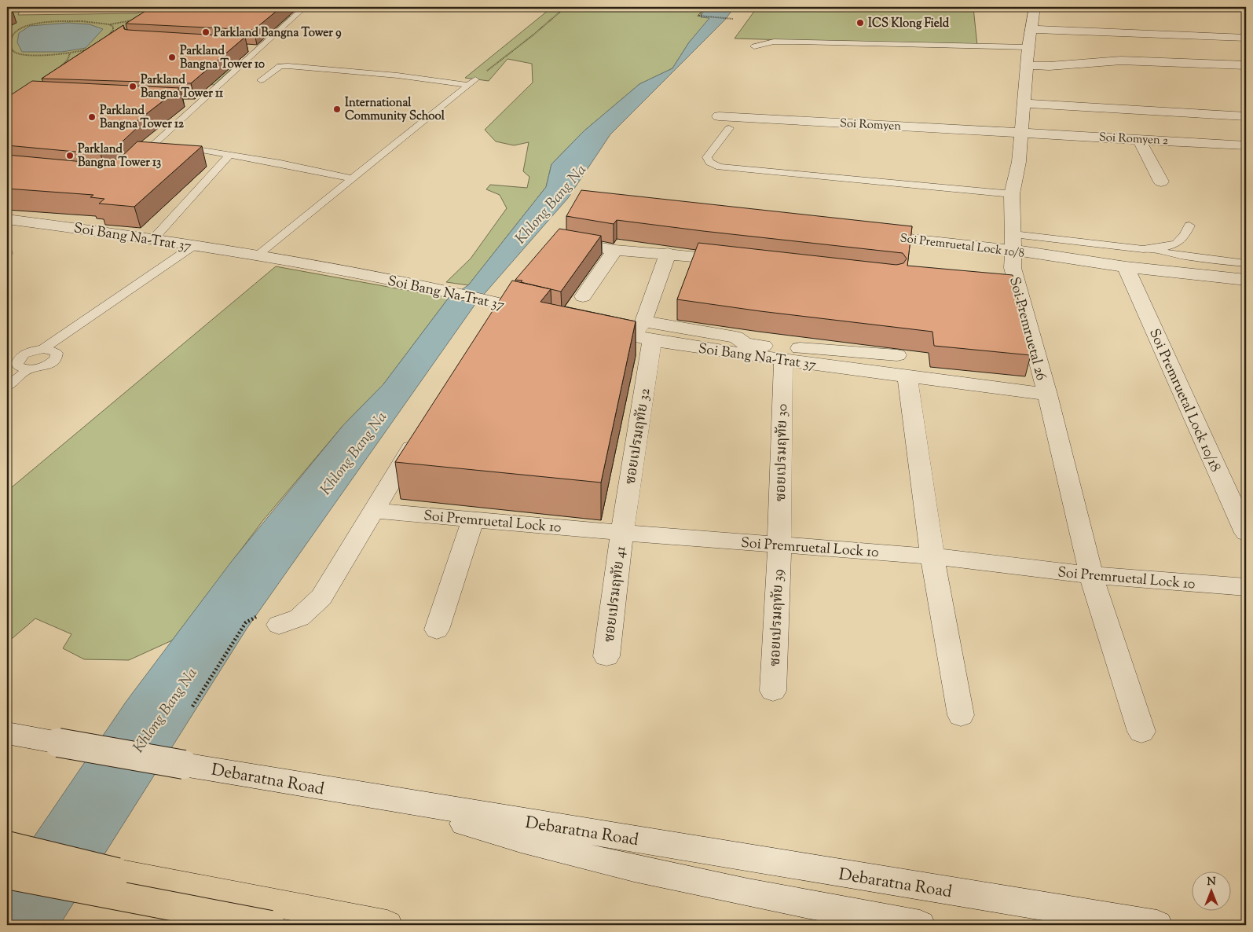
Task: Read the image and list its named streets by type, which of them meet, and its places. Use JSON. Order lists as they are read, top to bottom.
{
  "streets": {
    "street": [
      "Soi Romyen",
      "Soi Romyen 2",
      "Soi Bang Na-Trat 37",
      "Soi Premruetal Lock 10/8",
      "Soi Premruetal 26",
      "Soi Premruetal Lock 10/18",
      "ซอยเปรมฤทัย 32",
      "ซอยเปรมฤทัย 30",
      "Soi Premruetal Lock 10",
      "ซอยเปรมฤทัย 41",
      "ซอยเปรมฤทัย 39",
      "Debaratna Road"
    ]
  },
  "crossings": [
    ["Soi Romyen", "Soi Romyen 2"],
    ["Soi Romyen", "Soi Premruetal 26"],
    ["Soi Romyen 2", "Soi Premruetal 26"],
    ["Soi Bang Na-Trat 37", "Soi Premruetal 26"],
    ["Soi Bang Na-Trat 37", "ซอยเปรมฤทัย 32"],
    ["Soi Bang Na-Trat 37", "ซอยเปรมฤทัย 30"],
    ["Soi Premruetal Lock 10/8", "Soi Premruetal 26"],
    ["Soi Premruetal Lock 10/8", "Soi Premruetal Lock 10/18"],
    ["Soi Premruetal 26", "Soi Premruetal Lock 10"],
    ["ซอยเปรมฤทัย 32", "Soi Premruetal Lock 10"],
    ["ซอยเปรมฤทัย 32", "ซอยเปรมฤทัย 41"],
    ["ซอยเปรมฤทัย 30", "Soi Premruetal Lock 10"],
    ["ซอยเปรมฤทัย 30", "ซอยเปรมฤทัย 39"],
    ["Soi Premruetal Lock 10", "ซอยเปรมฤทัย 41"],
    ["Soi Premruetal Lock 10", "ซอยเปรมฤทัย 39"]
  ],
  "water": ["Khlong Bang Na"],
  "places": [
    "ICS Klong Field",
    "Parkland Bangna Tower 9",
    "Parkland Bangna Tower 10",
    "Parkland Bangna Tower 11",
    "International Community School",
    "Parkland Bangna Tower 12",
    "Parkland Bangna Tower 13"
  ],
  "north": "top"
}
